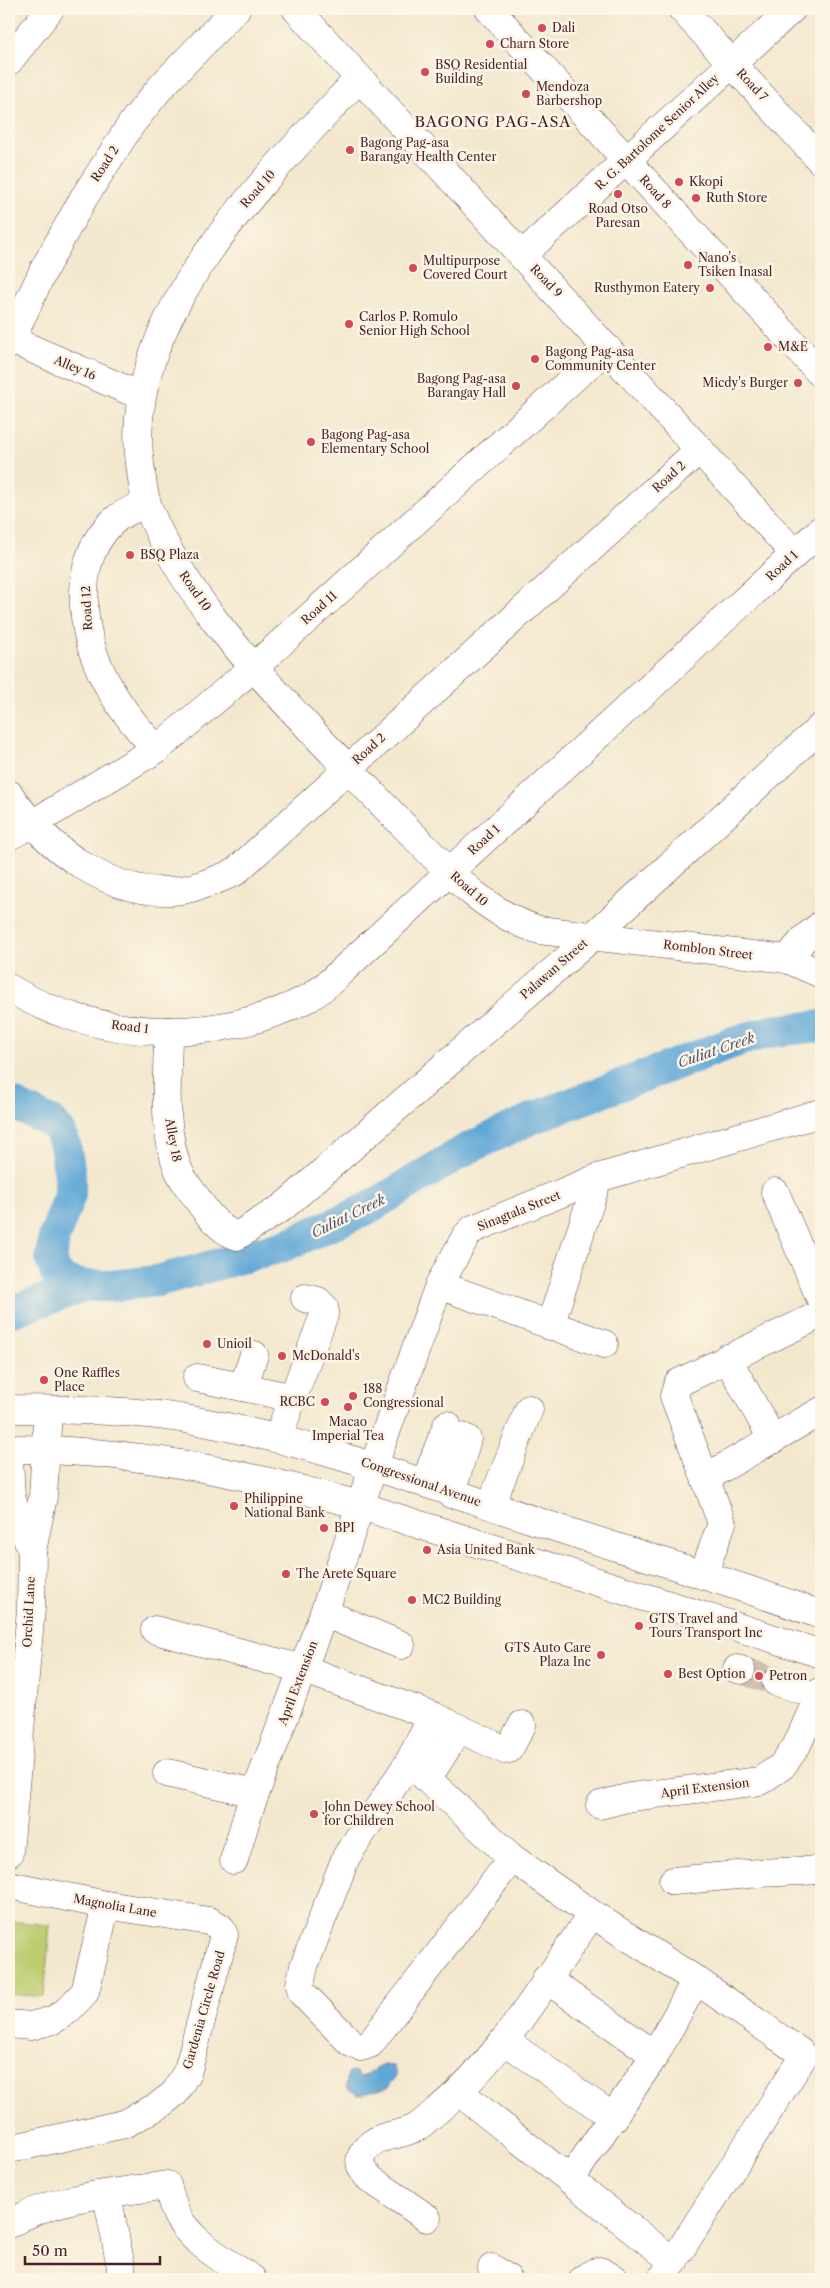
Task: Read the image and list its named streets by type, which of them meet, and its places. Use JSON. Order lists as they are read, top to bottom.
{
  "streets": {
    "street": [
      "Road 7",
      "R. G. Bartolome Senior Alley",
      "Road 2",
      "Road 10",
      "Road 8",
      "Road 9",
      "Alley 16",
      "Road 1",
      "Road 12",
      "Road 11",
      "Romblon Street",
      "Palawan Street",
      "Alley 18",
      "Sinagtala Street",
      "Congressional Avenue",
      "Orchid Lane",
      "April Extension",
      "Magnolia Lane",
      "Gardenia Circle Road"
    ]
  },
  "crossings": [
    ["Road 7", "R. G. Bartolome Senior Alley"],
    ["R. G. Bartolome Senior Alley", "Road 8"],
    ["R. G. Bartolome Senior Alley", "Road 9"],
    ["Road 2", "Road 10"],
    ["Road 2", "Road 9"],
    ["Road 2", "Alley 16"],
    ["Road 2", "Road 11"],
    ["Road 10", "Road 9"],
    ["Road 10", "Alley 16"],
    ["Road 10", "Road 1"],
    ["Road 10", "Road 12"],
    ["Road 10", "Road 11"],
    ["Road 10", "Romblon Street"],
    ["Road 10", "Palawan Street"],
    ["Road 9", "Road 1"],
    ["Road 9", "Road 11"],
    ["Road 1", "Alley 18"],
    ["Road 12", "Road 11"],
    ["Romblon Street", "Palawan Street"],
    ["Palawan Street", "Alley 18"],
    ["Sinagtala Street", "Congressional Avenue"],
    ["Sinagtala Street", "April Extension"],
    ["Congressional Avenue", "Orchid Lane"],
    ["Magnolia Lane", "Gardenia Circle Road"]
  ],
  "districts": ["BAGONG PAG-ASA"],
  "water": ["Culiat Creek"],
  "places": [
    "Dali",
    "Charn Store",
    "BSQ Residential Building",
    "Mendoza Barbershop",
    "Bagong Pag-asa Barangay Health Center",
    "Kkopi",
    "Road Otso Paresan",
    "Ruth Store",
    "Nano's Tsiken Inasal",
    "Multipurpose Covered Court",
    "Rusthymon Eatery",
    "Carlos P. Romulo Senior High School",
    "M&E",
    "Bagong Pag-asa Community Center",
    "Micdy's Burger",
    "Bagong Pag-asa Barangay Hall",
    "Bagong Pag-asa Elementary School",
    "BSQ Plaza",
    "Unioil",
    "McDonald's",
    "One Raffles Place",
    "188 Congressional",
    "RCBC",
    "Macao Imperial Tea",
    "Philippine National Bank",
    "BPI",
    "Asia United Bank",
    "The Arete Square",
    "MC2 Building",
    "GTS Travel and Tours Transport Inc",
    "GTS Auto Care Plaza Inc",
    "Best Option",
    "Petron",
    "John Dewey School for Children"
  ],
  "scale_bar": "50 m"
}
